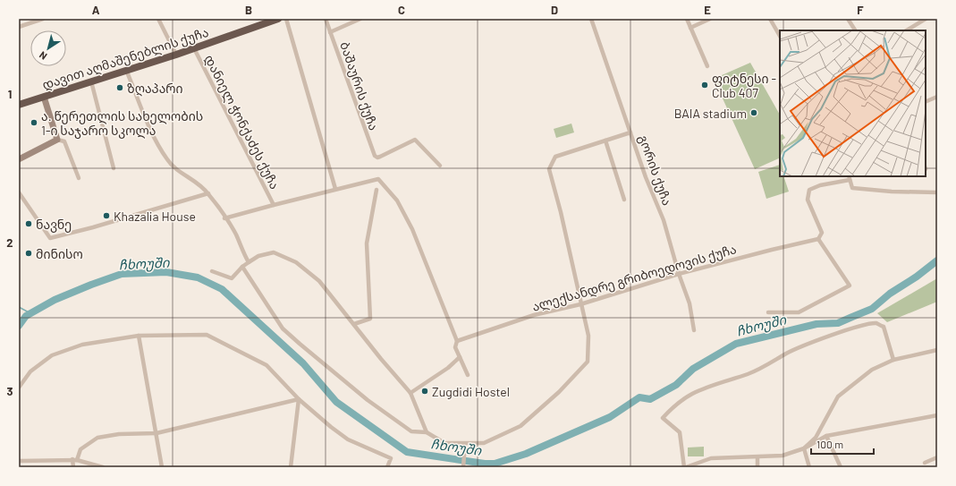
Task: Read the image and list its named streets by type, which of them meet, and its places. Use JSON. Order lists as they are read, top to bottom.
{
  "streets": {
    "highway": ["დავით აღმაშენებლის ქუჩა"],
    "street": [
      "ბაშაურის ქუჩა",
      "დანიელ ჭონქაძეს ქუჩა",
      "გორის ქუჩა",
      "ალექსანდრე გრიბოედოვის ქუჩა"
    ]
  },
  "crossings": [
    ["დავით აღმაშენებლის ქუჩა", "დანიელ ჭონქაძეს ქუჩა"],
    ["გორის ქუჩა", "ალექსანდრე გრიბოედოვის ქუჩა"]
  ],
  "water": ["ჩხოუში"],
  "places": [
    "ფიტნესი - Club 407",
    "ზღაპარი",
    "BAIA stadium",
    "ა. წერეთლის სახელობის 1-ი საჯარო სკოლა",
    "Khazalia House",
    "ნავნე",
    "მინისო",
    "Zugdidi Hostel"
  ],
  "scale_bar": "100 m",
  "north": "bottom left",
  "grid": {
    "columns": [
      "A",
      "B",
      "C",
      "D",
      "E",
      "F"
    ],
    "rows": ["1", "2", "3"]
  }
}
